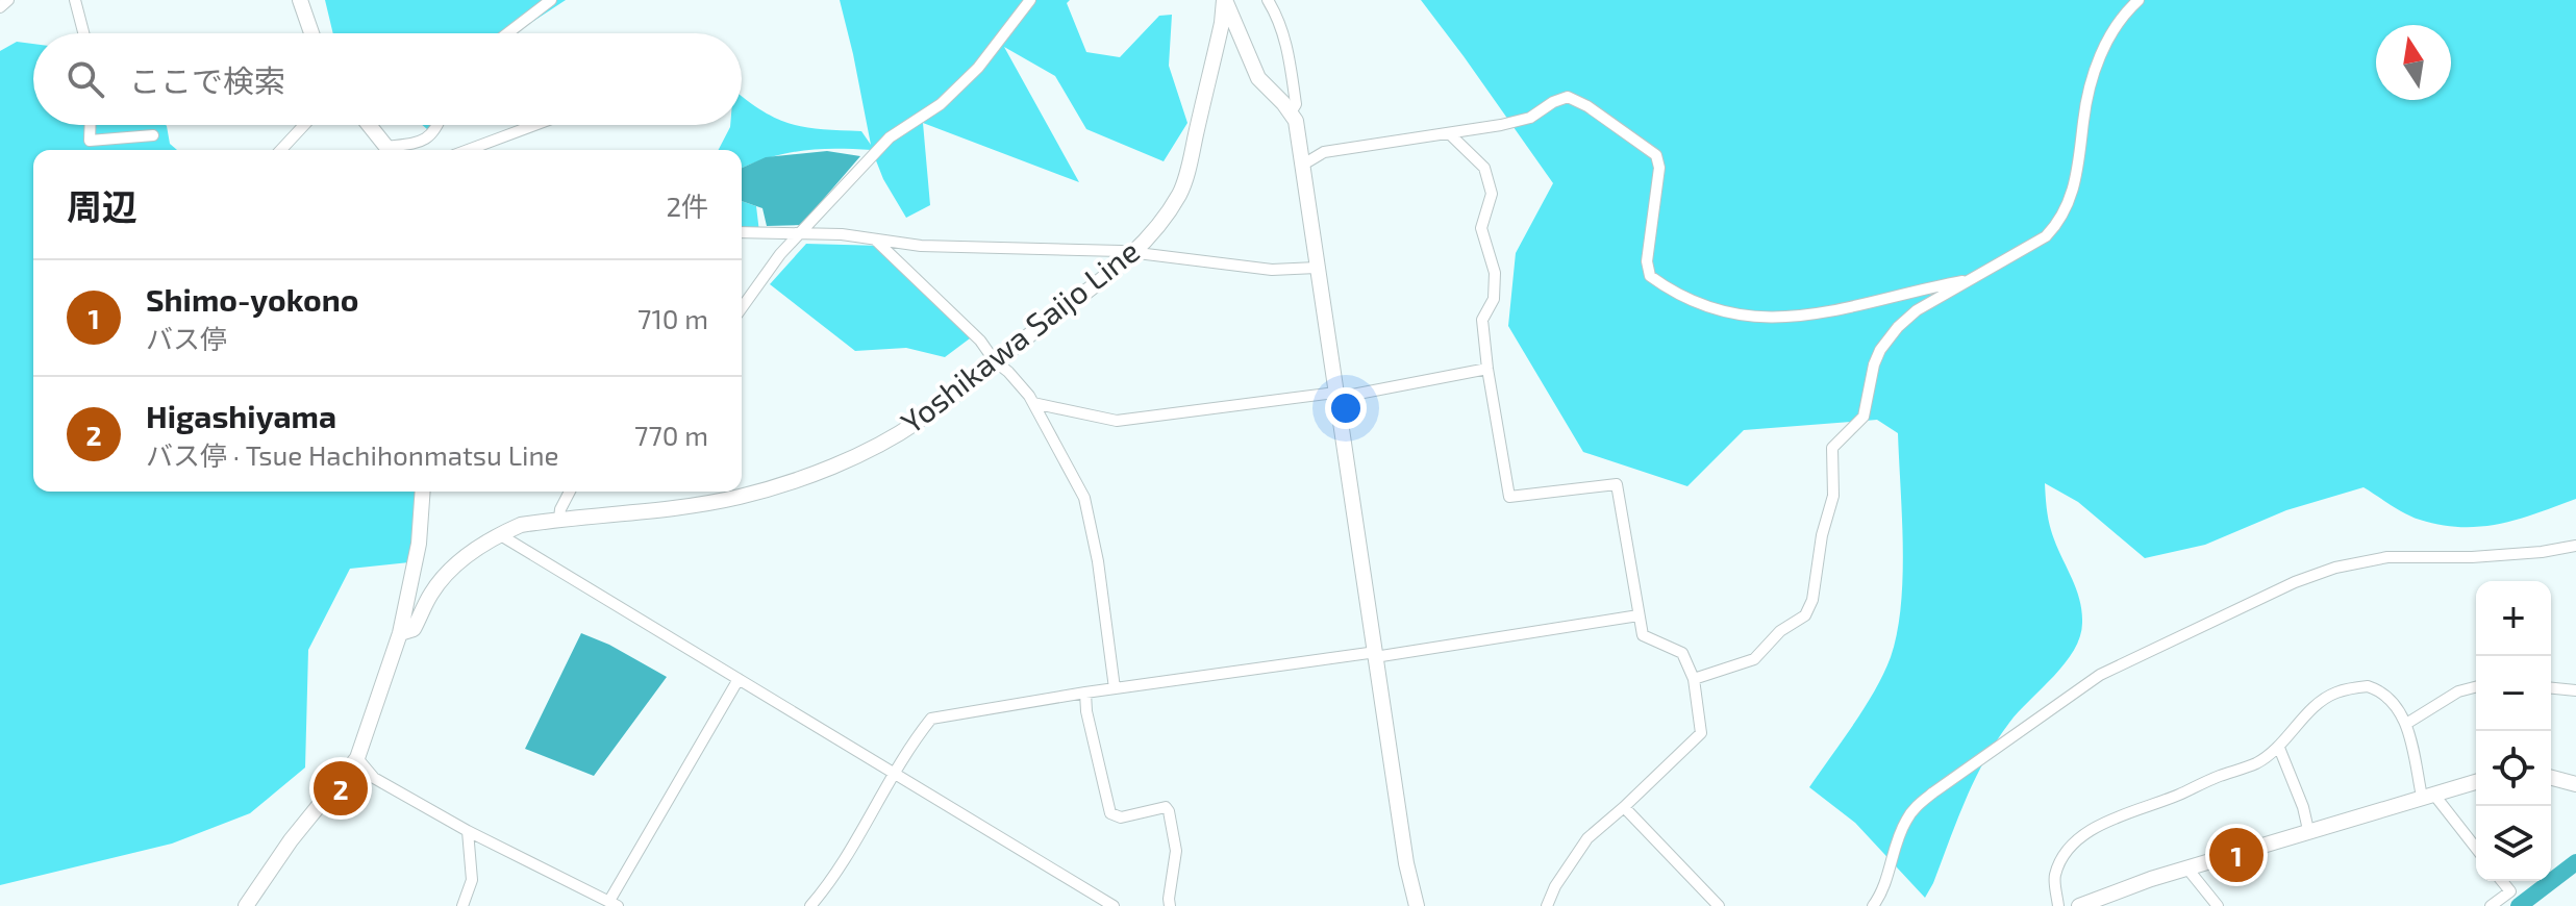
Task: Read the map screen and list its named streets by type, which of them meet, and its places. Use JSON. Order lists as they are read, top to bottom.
{
  "streets": {
    "main road": ["Yoshikawa Saijo Line"]
  },
  "north": "top",
  "page": {
    "search": "ここで検索",
    "heading": ["周辺", "2件"],
    "list": [
      {
        "mark": "1",
        "name": "Shimo-yokono",
        "note": "バス停",
        "value": "710 m"
      },
      {
        "mark": "2",
        "name": "Higashiyama",
        "note": "バス停 · Tsue Hachihonmatsu Line",
        "value": "770 m"
      }
    ],
    "map_buttons": ["+", "−"],
    "pins": ["2", "1"]
  }
}
